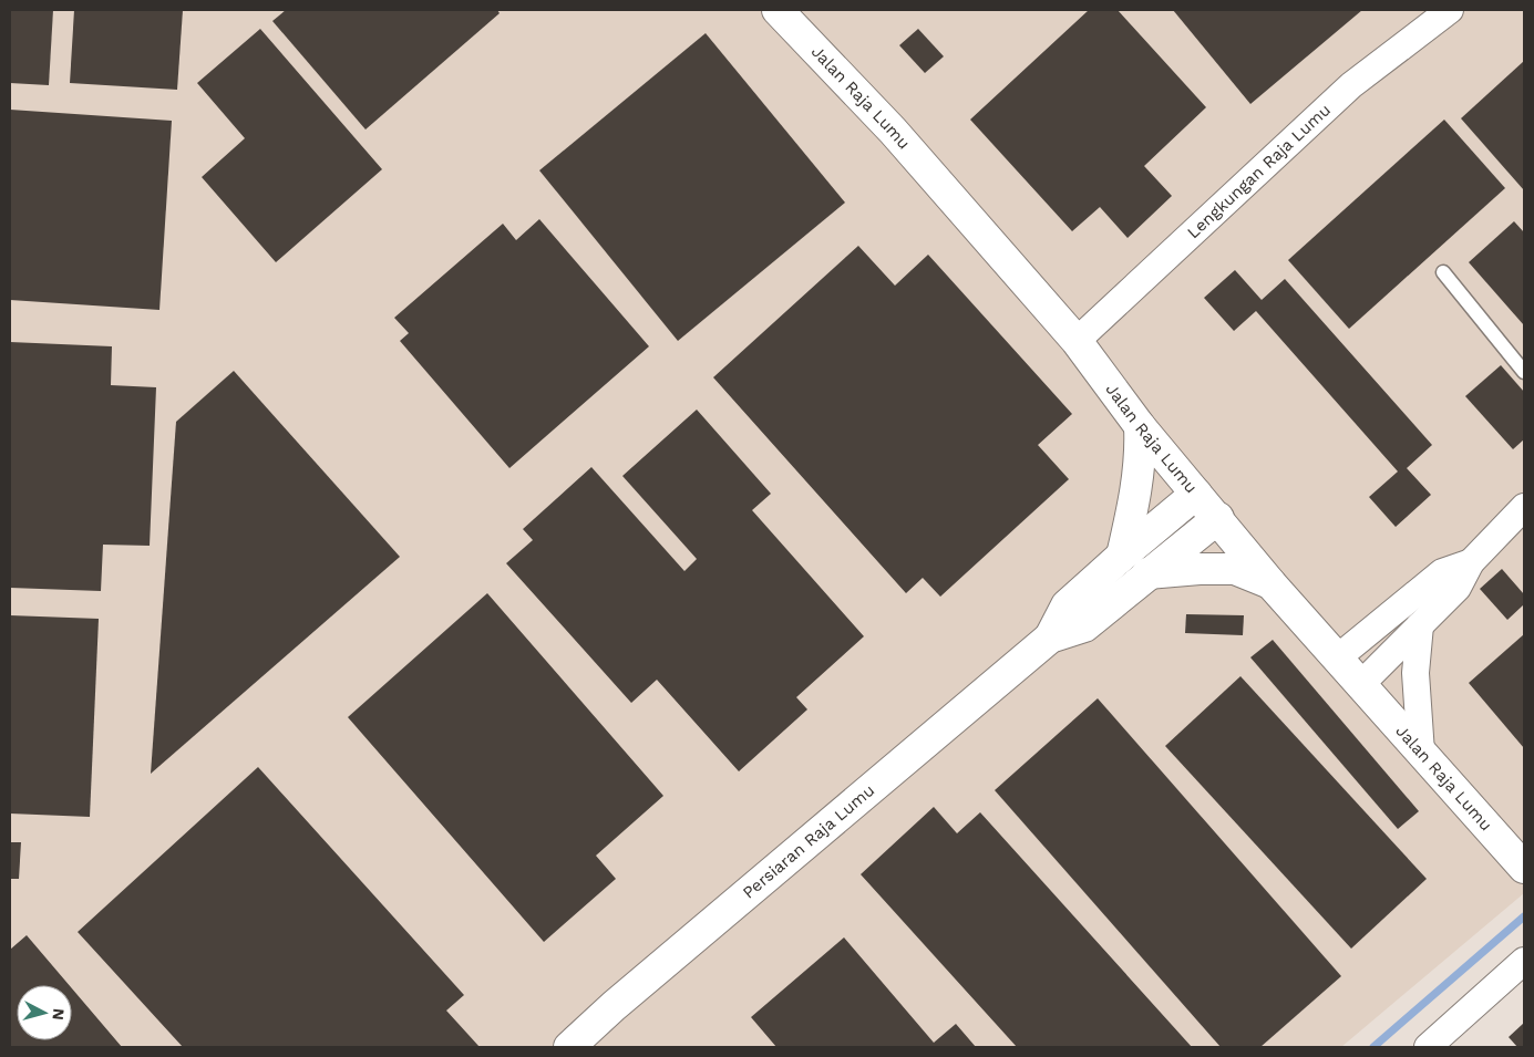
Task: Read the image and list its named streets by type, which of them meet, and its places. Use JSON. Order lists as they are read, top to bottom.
{
  "streets": {
    "street": ["Jalan Raja Lumu", "Lengkungan Raja Lumu", "Persiaran Raja Lumu"]
  },
  "crossings": [
    ["Jalan Raja Lumu", "Lengkungan Raja Lumu"],
    ["Jalan Raja Lumu", "Persiaran Raja Lumu"]
  ],
  "north": "right"
}
